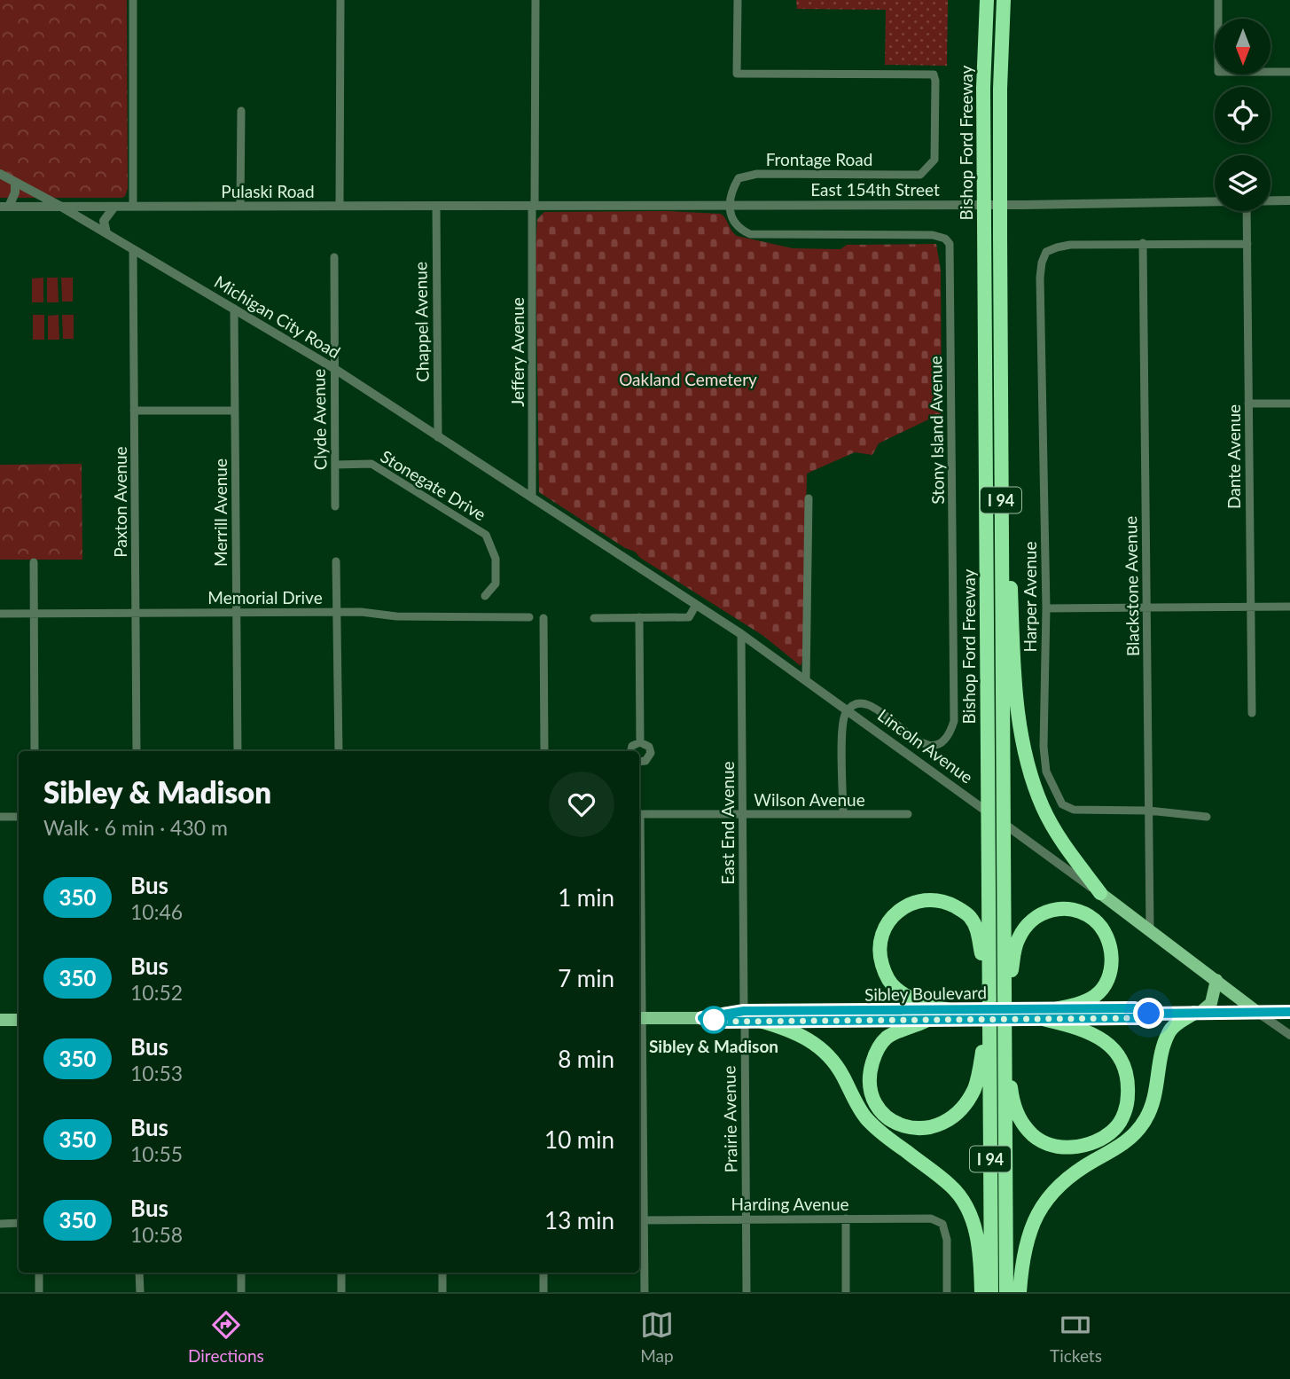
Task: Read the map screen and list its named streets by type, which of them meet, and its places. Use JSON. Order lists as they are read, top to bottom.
{
  "streets": {
    "highway": ["Bishop Ford Freeway", "I 94"],
    "main road": ["Lincoln Avenue", "Sibley Boulevard"],
    "street": [
      "Frontage Road",
      "East 154th Street",
      "Pulaski Road",
      "Michigan City Road",
      "Chappel Avenue",
      "Jeffery Avenue",
      "Clyde Avenue",
      "Stony Island Avenue",
      "Dante Avenue",
      "Stonegate Drive",
      "Paxton Avenue",
      "Merrill Avenue",
      "Blackstone Avenue",
      "Memorial Drive",
      "Harper Avenue",
      "Wilson Avenue",
      "East End Avenue",
      "Prairie Avenue",
      "Harding Avenue"
    ]
  },
  "crossings": [
    ["Frontage Road", "East 154th Street"],
    ["Frontage Road", "Stony Island Avenue"],
    ["East 154th Street", "Pulaski Road"],
    ["East 154th Street", "Jeffery Avenue"],
    ["East 154th Street", "Stony Island Avenue"],
    ["Pulaski Road", "Michigan City Road"],
    ["Pulaski Road", "Chappel Avenue"],
    ["Pulaski Road", "Jeffery Avenue"],
    ["Michigan City Road", "Chappel Avenue"],
    ["Michigan City Road", "Jeffery Avenue"],
    ["Michigan City Road", "Clyde Avenue"],
    ["Michigan City Road", "Paxton Avenue"],
    ["Michigan City Road", "Merrill Avenue"],
    ["Michigan City Road", "Lincoln Avenue"],
    ["Jeffery Avenue", "Lincoln Avenue"],
    ["Clyde Avenue", "Stonegate Drive"],
    ["Stony Island Avenue", "Lincoln Avenue"],
    ["Paxton Avenue", "Memorial Drive"],
    ["Merrill Avenue", "Memorial Drive"],
    ["Blackstone Avenue", "Harper Avenue"],
    ["Blackstone Avenue", "Lincoln Avenue"],
    ["Lincoln Avenue", "East End Avenue"],
    ["Wilson Avenue", "East End Avenue"],
    ["East End Avenue", "Sibley Boulevard"],
    ["East End Avenue", "Prairie Avenue"],
    ["Sibley Boulevard", "Prairie Avenue"],
    ["Prairie Avenue", "Harding Avenue"]
  ],
  "parks": ["Oakland Cemetery"],
  "places": ["Sibley & Madison"],
  "lines": ["bus line 350"],
  "north": "bottom",
  "page": {
    "heading": ["Sibley & Madison", "Walk · 6 min · 430 m"],
    "list": [
      {
        "mark": "350",
        "name": "Bus",
        "note": "10:46",
        "value": "1 min"
      },
      {
        "mark": "350",
        "name": "Bus",
        "note": "10:52",
        "value": "7 min"
      },
      {
        "mark": "350",
        "name": "Bus",
        "note": "10:53",
        "value": "8 min"
      },
      {
        "mark": "350",
        "name": "Bus",
        "note": "10:55",
        "value": "10 min"
      },
      {
        "mark": "350",
        "name": "Bus",
        "note": "10:58",
        "value": "13 min"
      }
    ],
    "tabs": ["Directions", "Map", "Tickets"]
  }
}
